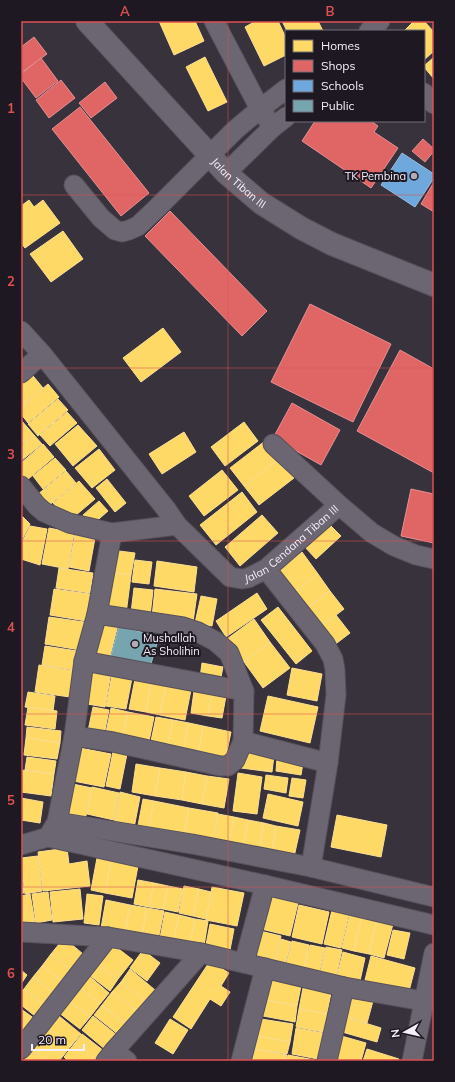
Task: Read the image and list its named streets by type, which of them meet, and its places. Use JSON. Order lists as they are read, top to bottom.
{
  "streets": {
    "street": ["Jalan Tiban III", "Jalan Cendana Tiban III"]
  },
  "places": ["TK Pembina", "Mushallah As Sholihin"],
  "legend": [
    "Homes",
    "Shops",
    "Schools",
    "Public"
  ],
  "scale_bar": "20 m",
  "north": "left",
  "grid": {
    "columns": ["A", "B"],
    "rows": [
      "1",
      "2",
      "3",
      "4",
      "5",
      "6"
    ]
  }
}
